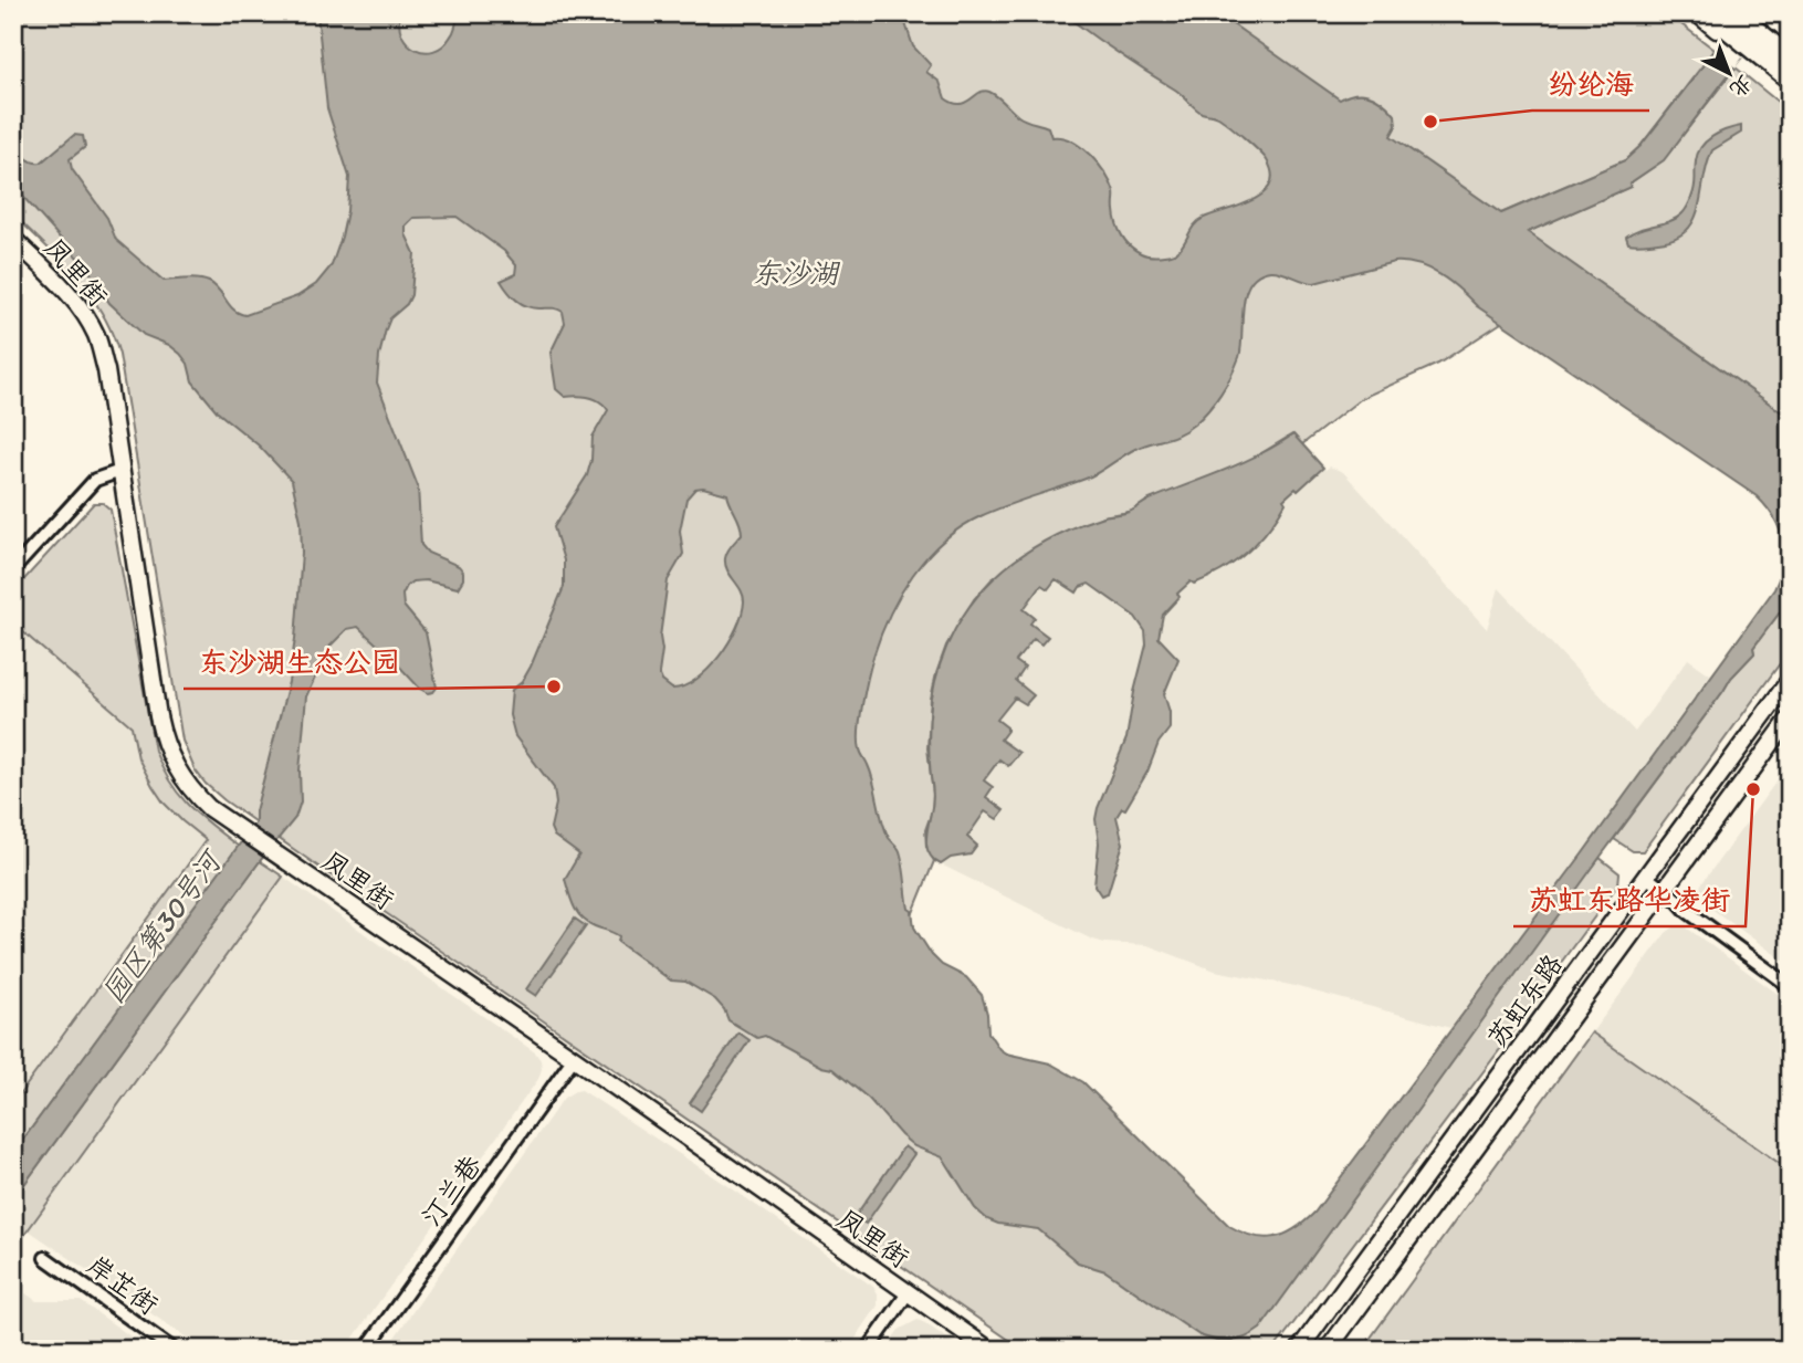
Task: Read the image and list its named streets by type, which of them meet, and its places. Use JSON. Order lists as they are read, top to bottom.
{
  "streets": {
    "main road": ["凤里街", "苏虹东路"],
    "street": ["汀兰巷", "岸芷街"]
  },
  "crossings": [
    ["凤里街", "汀兰巷"]
  ],
  "water": ["东沙湖", "园区第30号河"],
  "places": ["纷纶海", "东沙湖生态公园", "苏虹东路华凌街"],
  "north": "bottom right"
}
